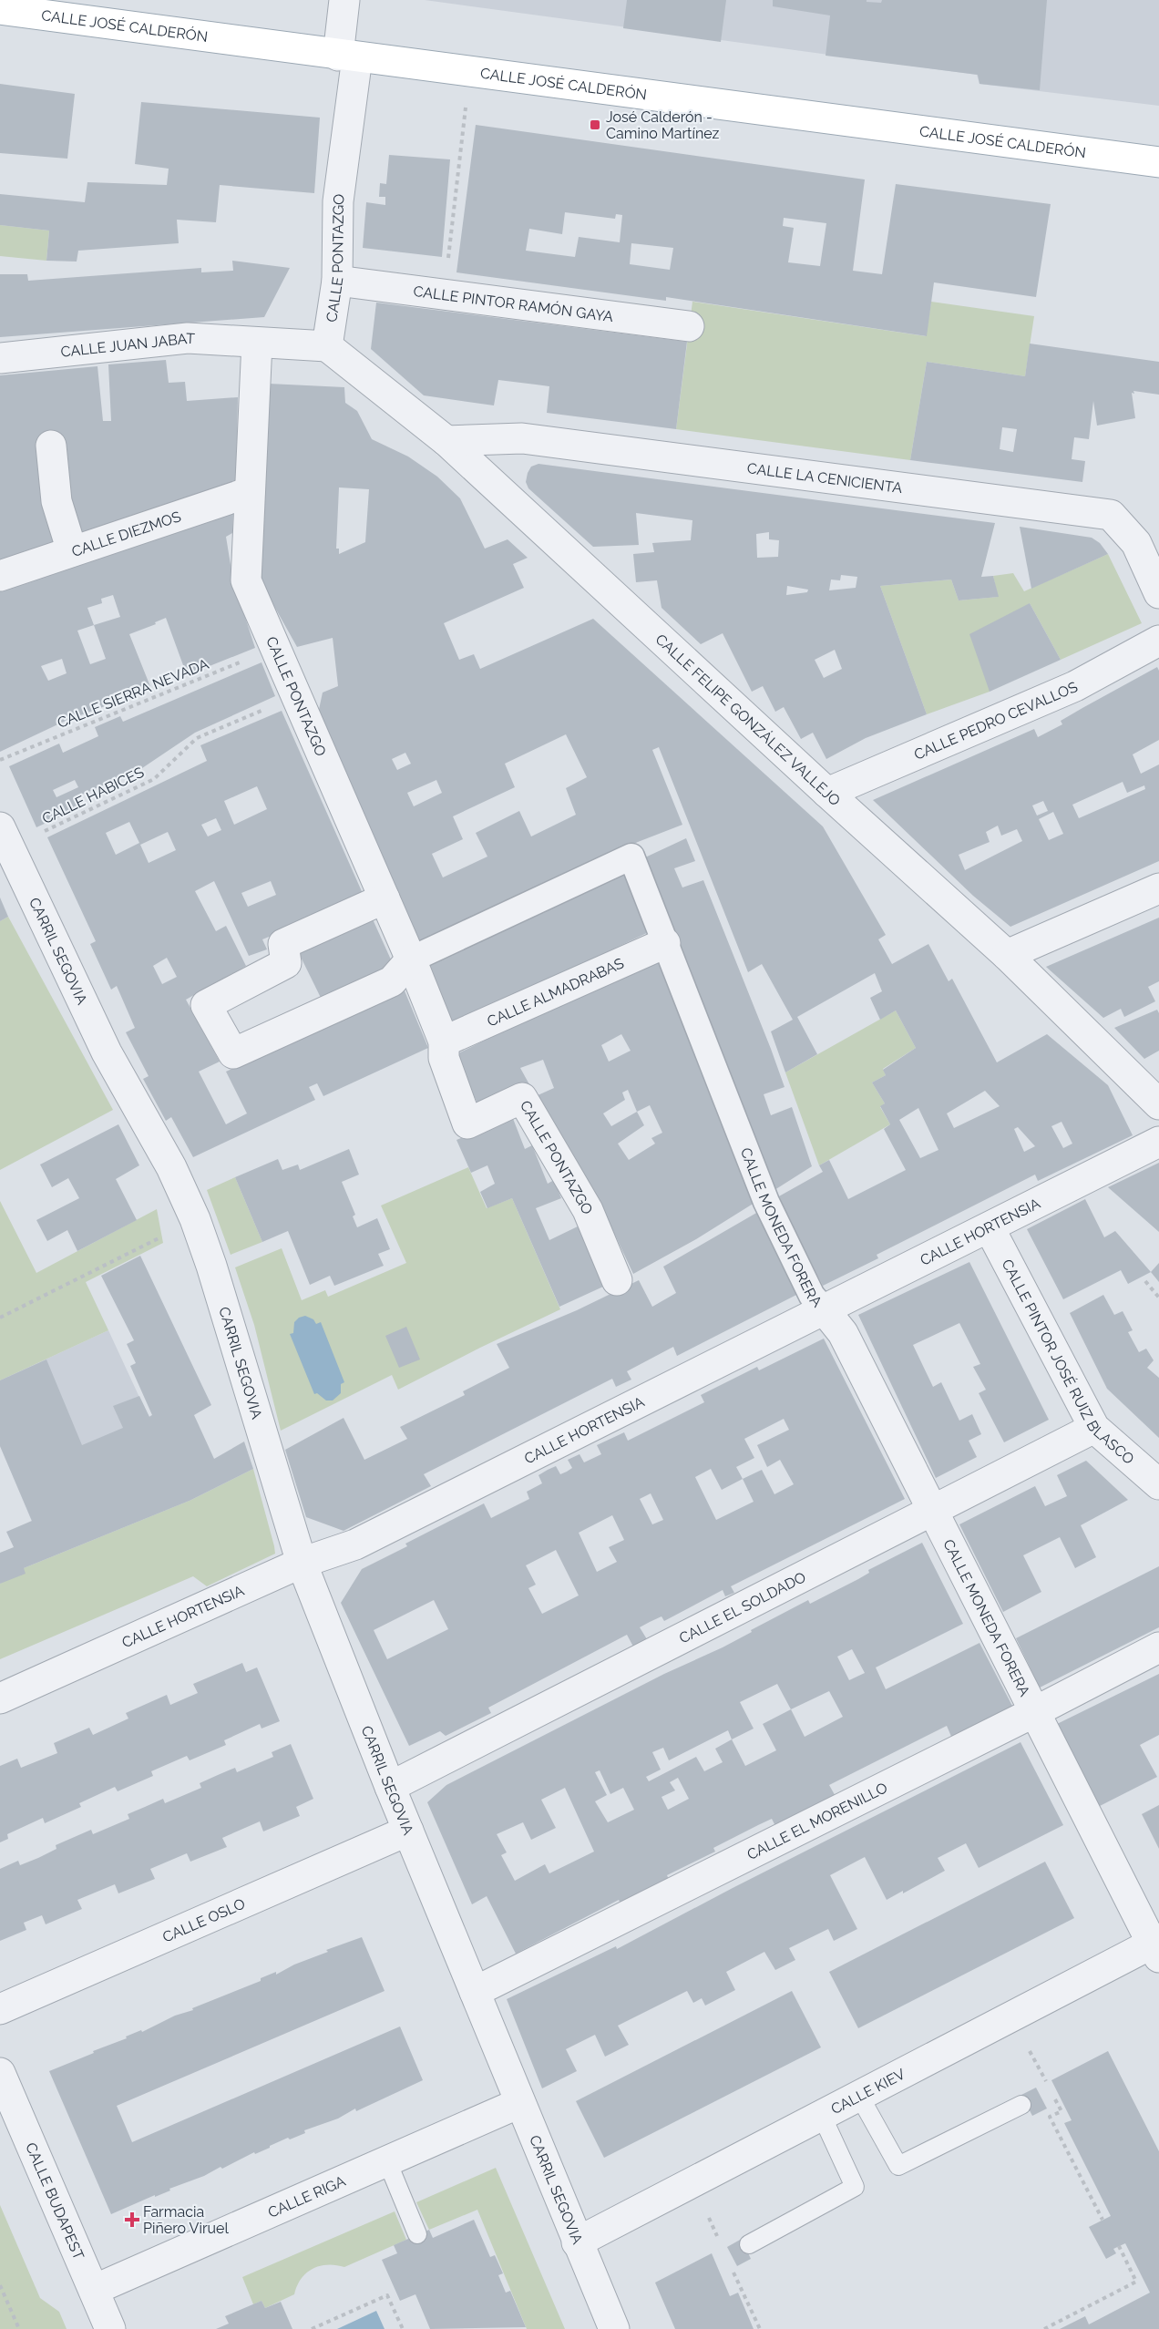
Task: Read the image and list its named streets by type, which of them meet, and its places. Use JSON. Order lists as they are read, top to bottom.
{
  "streets": {
    "main road": ["CALLE JOSÉ CALDERÓN"],
    "street": [
      "CALLE PONTAZGO",
      "CALLE PINTOR RAMÓN GAYA",
      "CALLE JUAN JABAT",
      "CALLE LA CENICIENTA",
      "CALLE DIEZMOS",
      "CALLE FELIPE GONZÁLEZ VALLEJO",
      "CALLE PEDRO CEVALLOS",
      "CARRIL SEGOVIA",
      "CALLE ALMADRABAS",
      "CALLE MONEDA FORERA",
      "CALLE HORTENSIA",
      "CALLE PINTOR JOSÉ RUIZ BLASCO",
      "CALLE EL SOLDADO",
      "CALLE EL MORENILLO",
      "CALLE OSLO",
      "CALLE KIEV",
      "CALLE RIGA",
      "CALLE BUDAPEST"
    ],
    "path": ["CALLE SIERRA NEVADA", "CALLE HABICES"]
  },
  "crossings": [
    ["CALLE JOSÉ CALDERÓN", "CALLE PONTAZGO"],
    ["CALLE PONTAZGO", "CALLE PINTOR RAMÓN GAYA"],
    ["CALLE PONTAZGO", "CALLE JUAN JABAT"],
    ["CALLE PONTAZGO", "CALLE DIEZMOS"],
    ["CALLE PONTAZGO", "CALLE SIERRA NEVADA"],
    ["CALLE PONTAZGO", "CALLE FELIPE GONZÁLEZ VALLEJO"],
    ["CALLE PONTAZGO", "CALLE HABICES"],
    ["CALLE PONTAZGO", "CALLE ALMADRABAS"],
    ["CALLE PONTAZGO", "CALLE MONEDA FORERA"],
    ["CALLE LA CENICIENTA", "CALLE FELIPE GONZÁLEZ VALLEJO"],
    ["CALLE FELIPE GONZÁLEZ VALLEJO", "CALLE PEDRO CEVALLOS"],
    ["CALLE HABICES", "CARRIL SEGOVIA"],
    ["CARRIL SEGOVIA", "CALLE HORTENSIA"],
    ["CARRIL SEGOVIA", "CALLE EL SOLDADO"],
    ["CARRIL SEGOVIA", "CALLE EL MORENILLO"],
    ["CARRIL SEGOVIA", "CALLE OSLO"],
    ["CARRIL SEGOVIA", "CALLE KIEV"],
    ["CARRIL SEGOVIA", "CALLE RIGA"],
    ["CALLE ALMADRABAS", "CALLE MONEDA FORERA"],
    ["CALLE MONEDA FORERA", "CALLE HORTENSIA"],
    ["CALLE MONEDA FORERA", "CALLE EL SOLDADO"],
    ["CALLE MONEDA FORERA", "CALLE EL MORENILLO"],
    ["CALLE MONEDA FORERA", "CALLE KIEV"],
    ["CALLE HORTENSIA", "CALLE PINTOR JOSÉ RUIZ BLASCO"],
    ["CALLE PINTOR JOSÉ RUIZ BLASCO", "CALLE EL SOLDADO"],
    ["CALLE RIGA", "CALLE BUDAPEST"]
  ],
  "places": {
    "transit": ["José Calderón - Camino Martínez"],
    "health": ["Farmacia Piñero Viruel"]
  }
}
